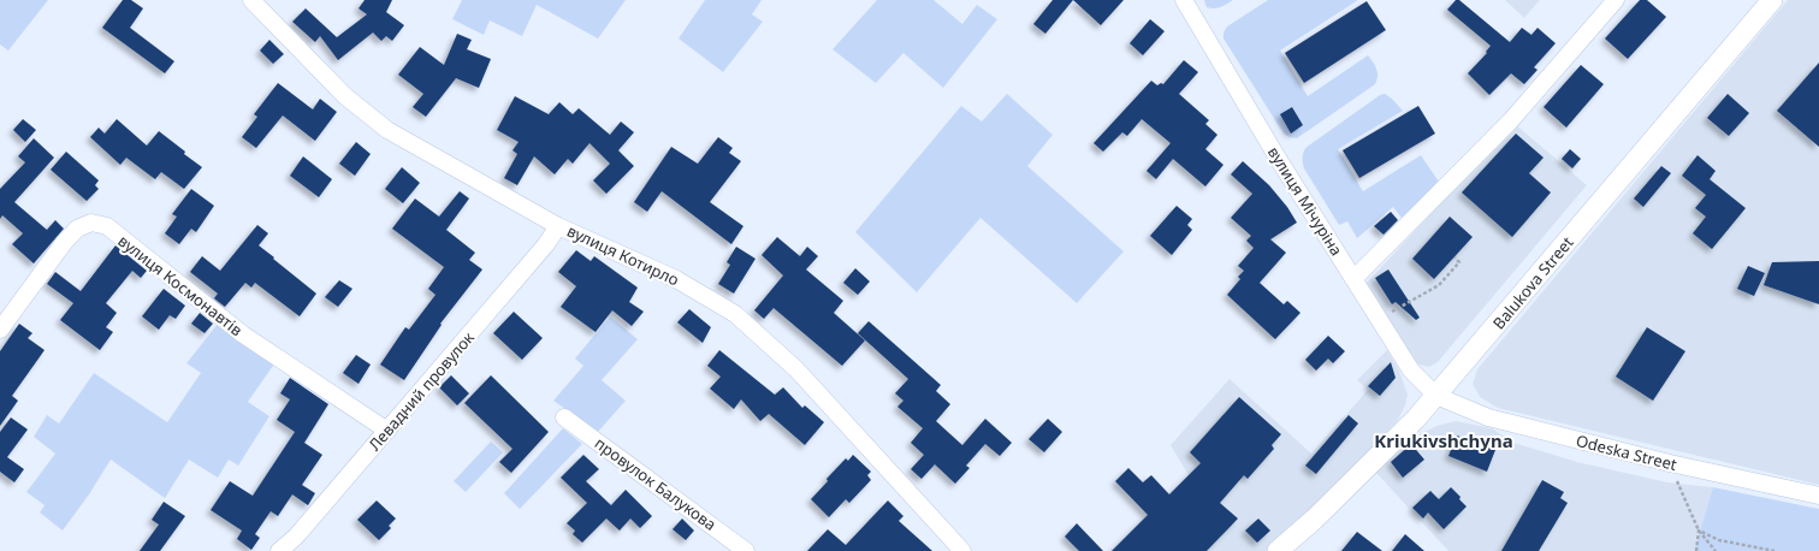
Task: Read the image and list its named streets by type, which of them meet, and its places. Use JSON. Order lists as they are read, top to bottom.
{
  "streets": {
    "main road": ["Balukova Street"],
    "street": [
      "вулиця Мічуріна",
      "вулиця Котирло",
      "вулиця Космонавтів",
      "Левадний провулок",
      "Odeska Street",
      "провулок Балукова"
    ]
  },
  "crossings": [
    ["вулиця Мічуріна", "Balukova Street"],
    ["вулиця Мічуріна", "Odeska Street"],
    ["вулиця Котирло", "Левадний провулок"],
    ["Balukova Street", "Odeska Street"],
    ["вулиця Космонавтів", "Левадний провулок"]
  ],
  "districts": ["Kriukivshchyna"]
}
